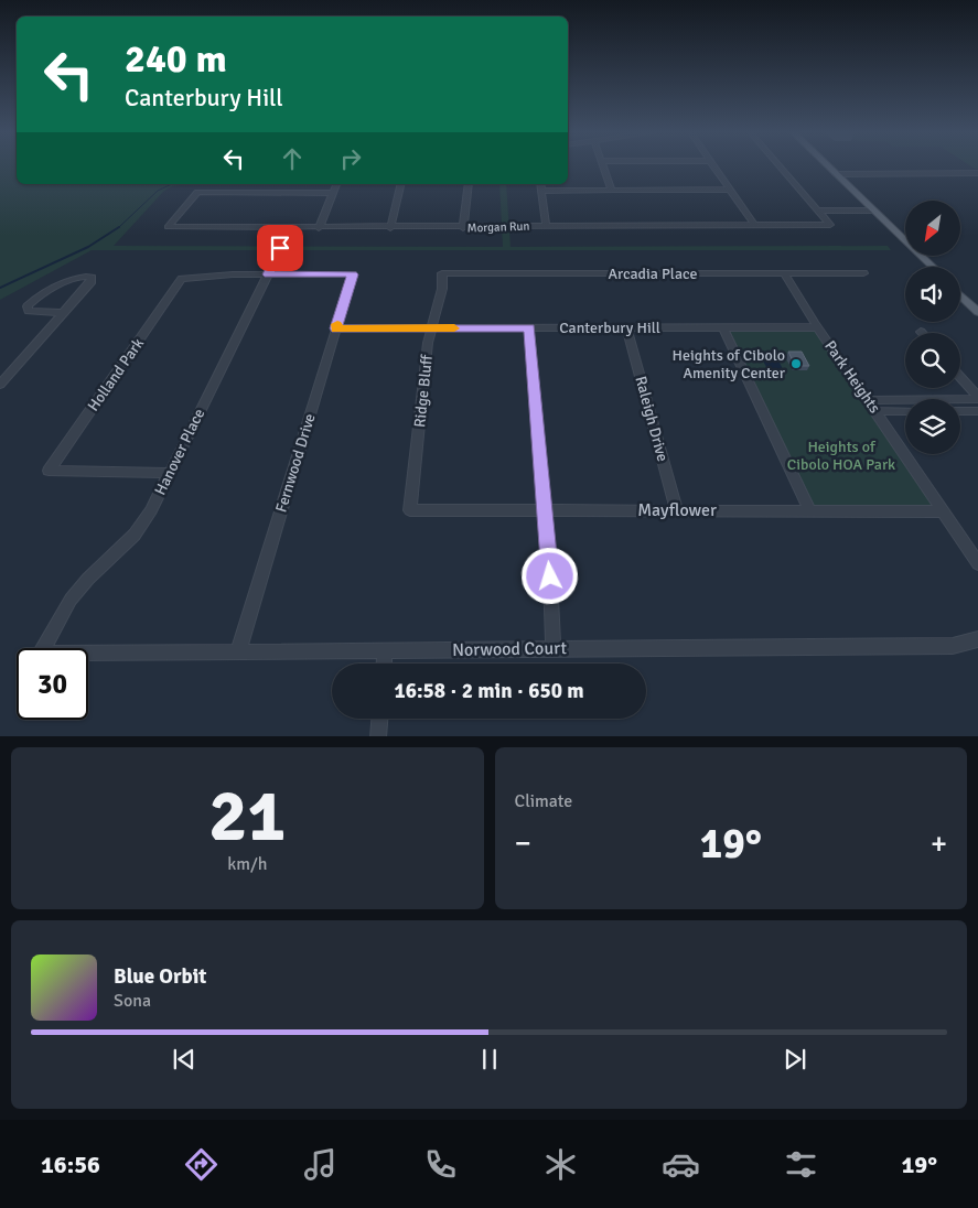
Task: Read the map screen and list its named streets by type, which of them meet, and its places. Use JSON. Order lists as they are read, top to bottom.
{
  "streets": {
    "street": [
      "Morgan Run",
      "Arcadia Place",
      "Canterbury Hill",
      "Holland Park",
      "Park Heights",
      "Ridge Bluff",
      "Raleigh Drive",
      "Hanover Place",
      "Fernwood Drive",
      "Mayflower",
      "Norwood Court"
    ]
  },
  "crossings": [
    ["Morgan Run", "Hanover Place"],
    ["Arcadia Place", "Park Heights"],
    ["Arcadia Place", "Ridge Bluff"],
    ["Canterbury Hill", "Park Heights"],
    ["Canterbury Hill", "Ridge Bluff"],
    ["Canterbury Hill", "Raleigh Drive"],
    ["Canterbury Hill", "Fernwood Drive"],
    ["Holland Park", "Hanover Place"],
    ["Holland Park", "Fernwood Drive"],
    ["Park Heights", "Mayflower"],
    ["Ridge Bluff", "Mayflower"],
    ["Raleigh Drive", "Mayflower"],
    ["Hanover Place", "Fernwood Drive"],
    ["Fernwood Drive", "Norwood Court"]
  ],
  "parks": ["Heights of Cibolo HOA Park"],
  "places": ["Heights of Cibolo Amenity Center"],
  "north": "bottom left",
  "page": {
    "turn": ["240 m", "Canterbury Hill"],
    "limit": "30",
    "trip": "16:58 · 2 min · 650 m",
    "tile": [
      ["21", "km/h"],
      "Climate"
    ],
    "heat": ["−", "19°", "+"],
    "song": ["Blue Orbit", "Sona"],
    "tabs": ["16:56", "19°"]
  }
}
